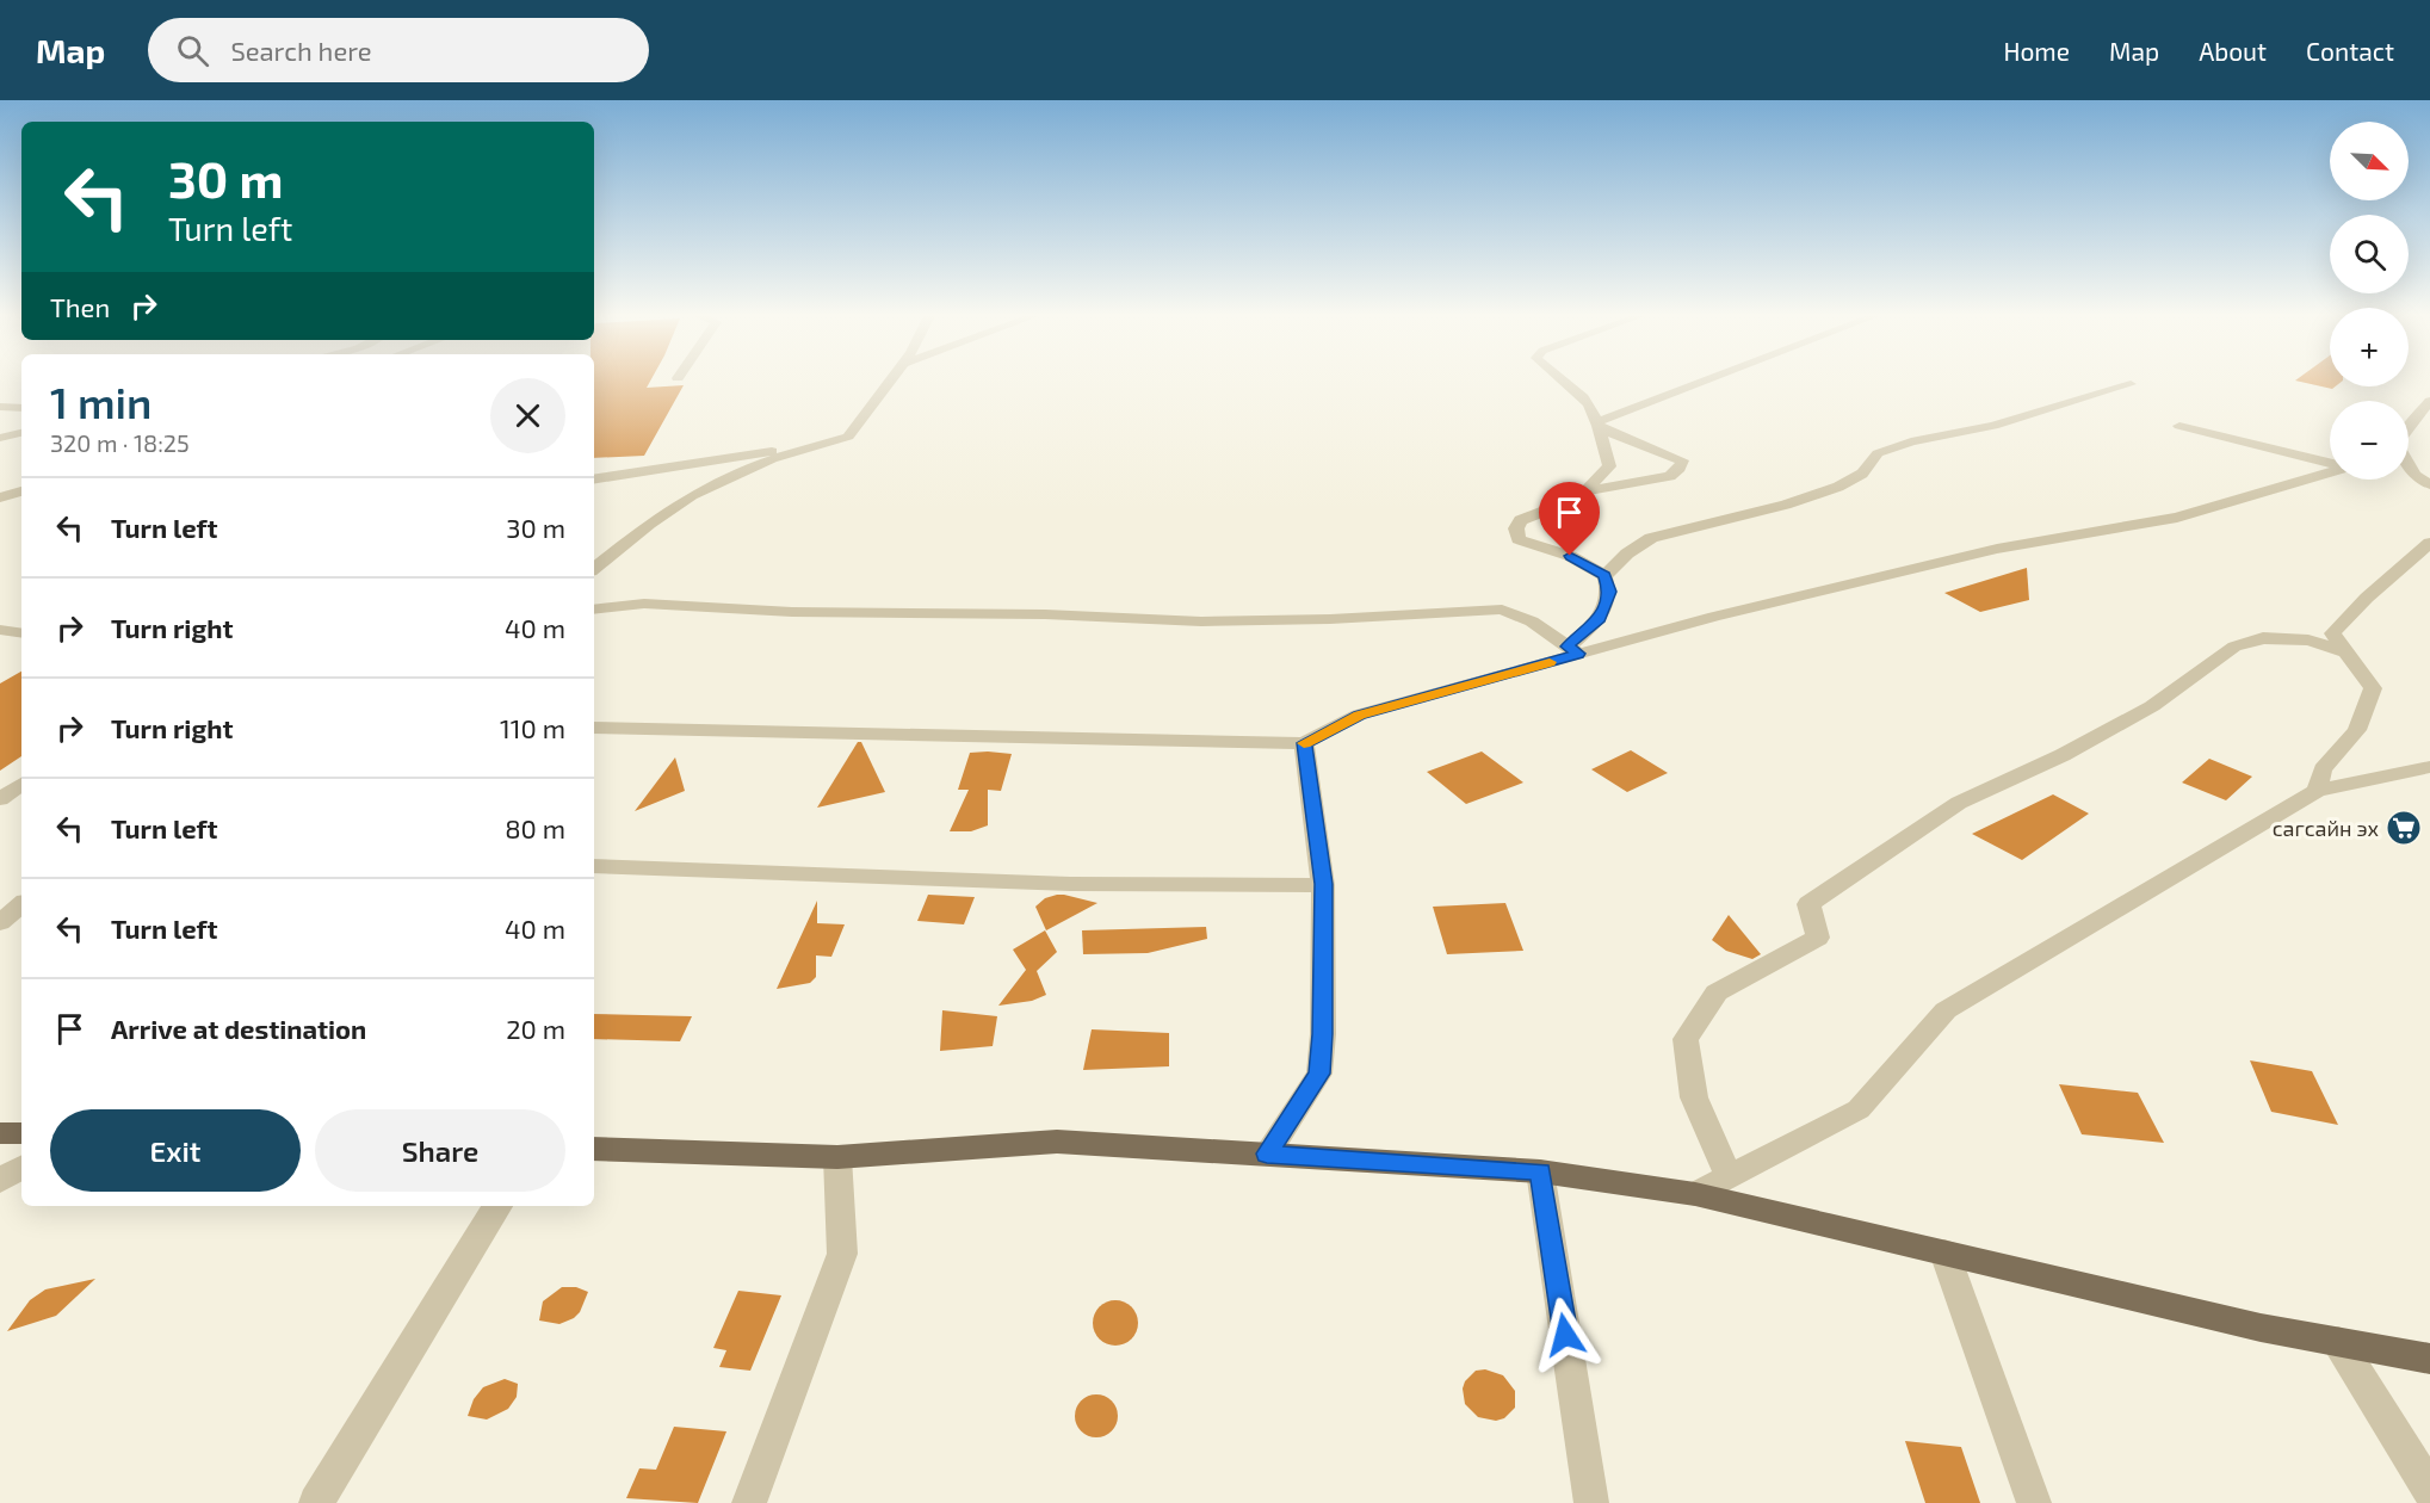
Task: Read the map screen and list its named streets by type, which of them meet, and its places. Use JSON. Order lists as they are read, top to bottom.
{
  "places": {
    "supermarket": ["сагсайн эх"]
  },
  "north": "bottom right",
  "page": {
    "header": "Map",
    "search": "Search here",
    "nav": [
      "Home",
      "Map",
      "About",
      "Contact"
    ],
    "map_buttons": ["+", "−"],
    "turn": ["30 m", "Turn left"],
    "then": "Then",
    "heading": ["1 min", "320 m · 18:25"],
    "list": [
      {
        "name": "Turn left",
        "value": "30 m"
      },
      {
        "name": "Turn right",
        "value": "40 m"
      },
      {
        "name": "Turn right",
        "value": "110 m"
      },
      {
        "name": "Turn left",
        "value": "80 m"
      },
      {
        "name": "Turn left",
        "value": "40 m"
      },
      {
        "name": "Arrive at destination",
        "value": "20 m"
      }
    ],
    "buttons": ["Exit", "Share"]
  }
}
